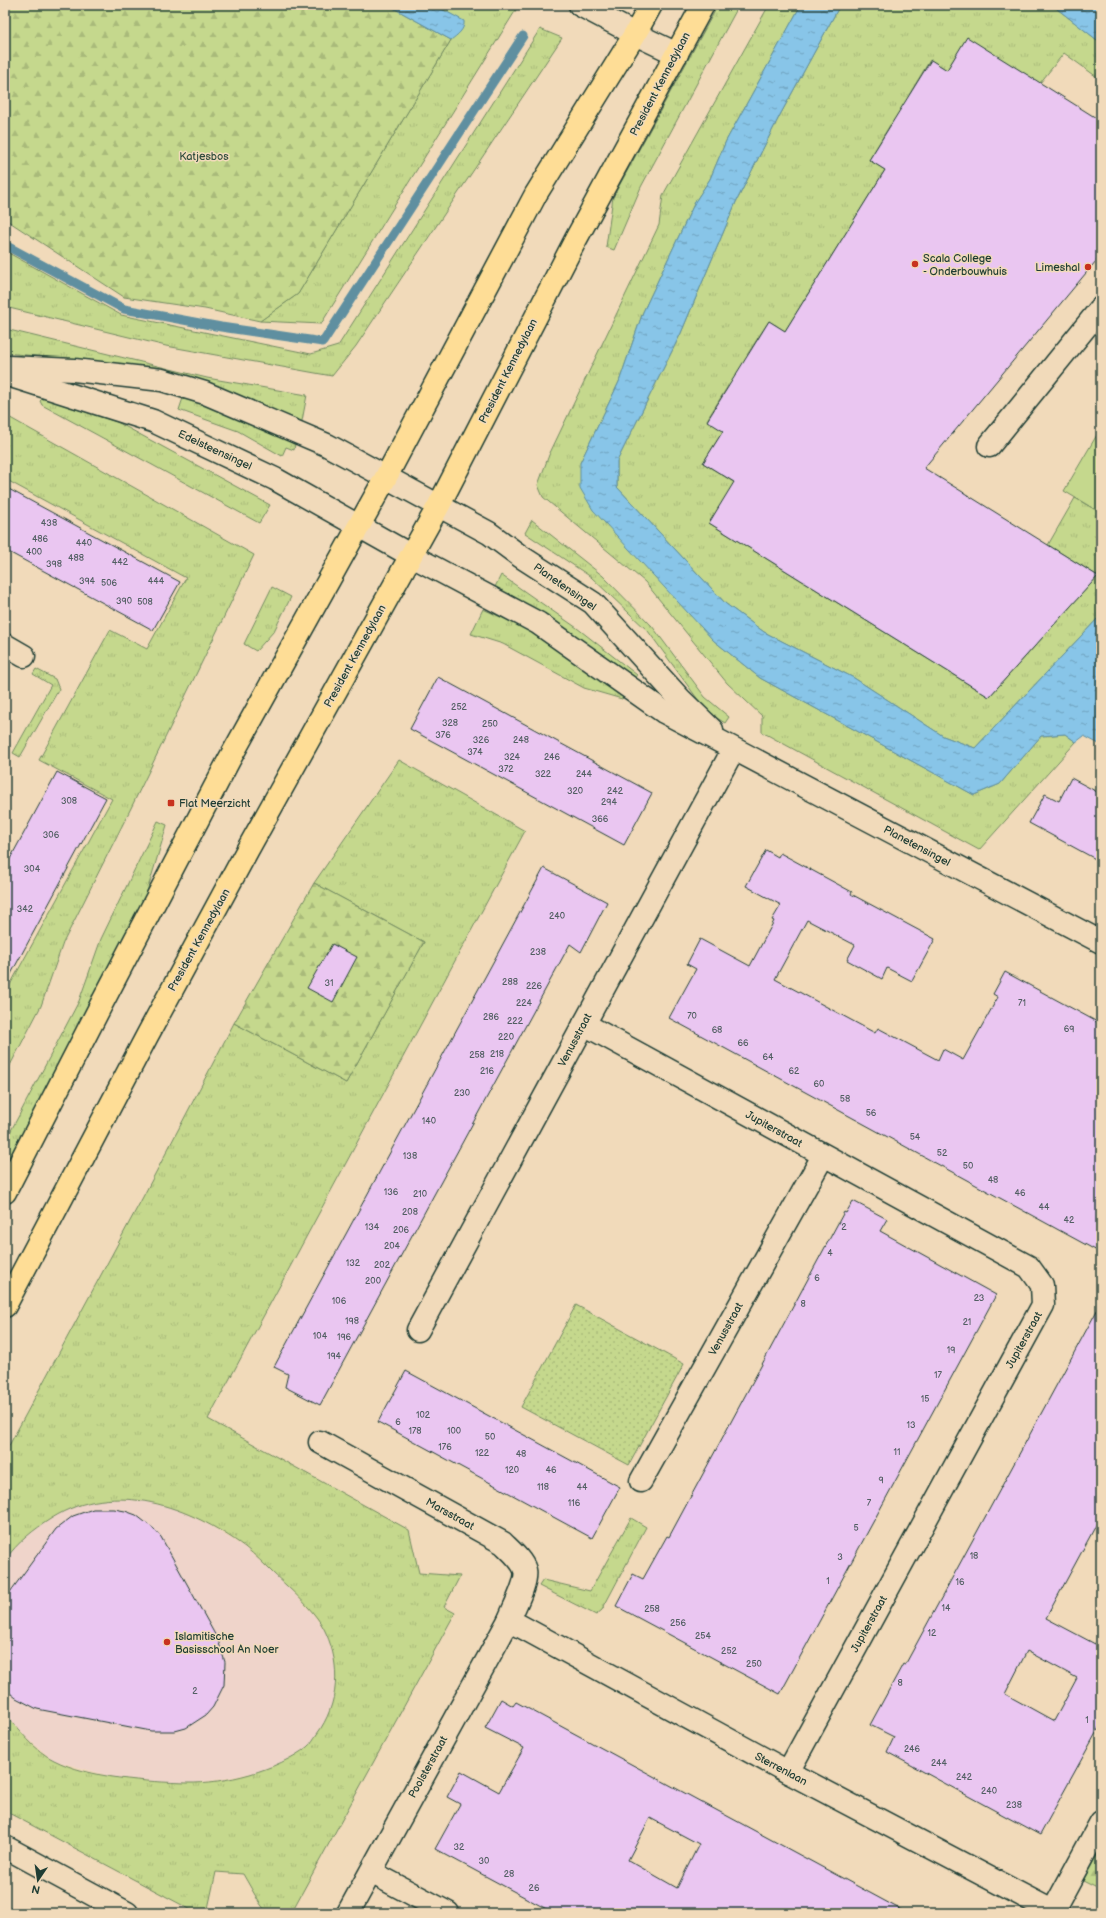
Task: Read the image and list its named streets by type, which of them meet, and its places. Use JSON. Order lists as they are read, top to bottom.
{
  "streets": {
    "main road": ["President Kennedylaan"],
    "street": [
      "Edelsteensingel",
      "Planetensingel",
      "Venusstraat",
      "Jupiterstraat",
      "Marsstraat",
      "Poolsterstraat",
      "Sterrenlaan"
    ]
  },
  "crossings": [
    ["President Kennedylaan", "Edelsteensingel"],
    ["President Kennedylaan", "Planetensingel"],
    ["Edelsteensingel", "Planetensingel"],
    ["Planetensingel", "Venusstraat"],
    ["Venusstraat", "Jupiterstraat"],
    ["Jupiterstraat", "Sterrenlaan"],
    ["Marsstraat", "Poolsterstraat"],
    ["Marsstraat", "Sterrenlaan"],
    ["Poolsterstraat", "Sterrenlaan"]
  ],
  "parks": ["Katjesbos"],
  "places": {
    "other": ["Scala College - Onderbouwhuis", "Limeshal", "Islamitische Basisschool An Noer"],
    "transit": ["Flat Meerzicht"]
  },
  "house_numbers": [
    "438",
    "486",
    "440",
    "400",
    "488",
    "442",
    "398",
    "394",
    "444",
    "506",
    "390",
    "508",
    "252",
    "328",
    "250",
    "376",
    "326",
    "248",
    "374",
    "324",
    "246",
    "372",
    "322",
    "244",
    "320",
    "242",
    "308",
    "294",
    "366",
    "306",
    "304",
    "342",
    "240",
    "238",
    "288",
    "31",
    "226",
    "224",
    "71",
    "70",
    "286",
    "222",
    "69",
    "68",
    "220",
    "66",
    "218",
    "258",
    "64",
    "216",
    "62",
    "60",
    "230",
    "58",
    "56",
    "140",
    "54",
    "52",
    "138",
    "50",
    "48",
    "136",
    "46",
    "210",
    "44",
    "208",
    "42",
    "134",
    "2",
    "206",
    "204",
    "4",
    "132",
    "202",
    "6",
    "200",
    "23",
    "106",
    "8",
    "198",
    "21",
    "104",
    "196",
    "19",
    "194",
    "17",
    "15",
    "102",
    "6",
    "13",
    "178",
    "100",
    "50",
    "176",
    "11",
    "122",
    "48",
    "120",
    "46",
    "9",
    "118",
    "44",
    "116",
    "7",
    "5",
    "18",
    "3",
    "1",
    "16",
    "14",
    "258",
    "256",
    "12",
    "254",
    "252",
    "250",
    "8",
    "2",
    "1",
    "246",
    "244",
    "242",
    "240",
    "238",
    "32",
    "30",
    "28",
    "26"
  ],
  "north": "bottom"
}
